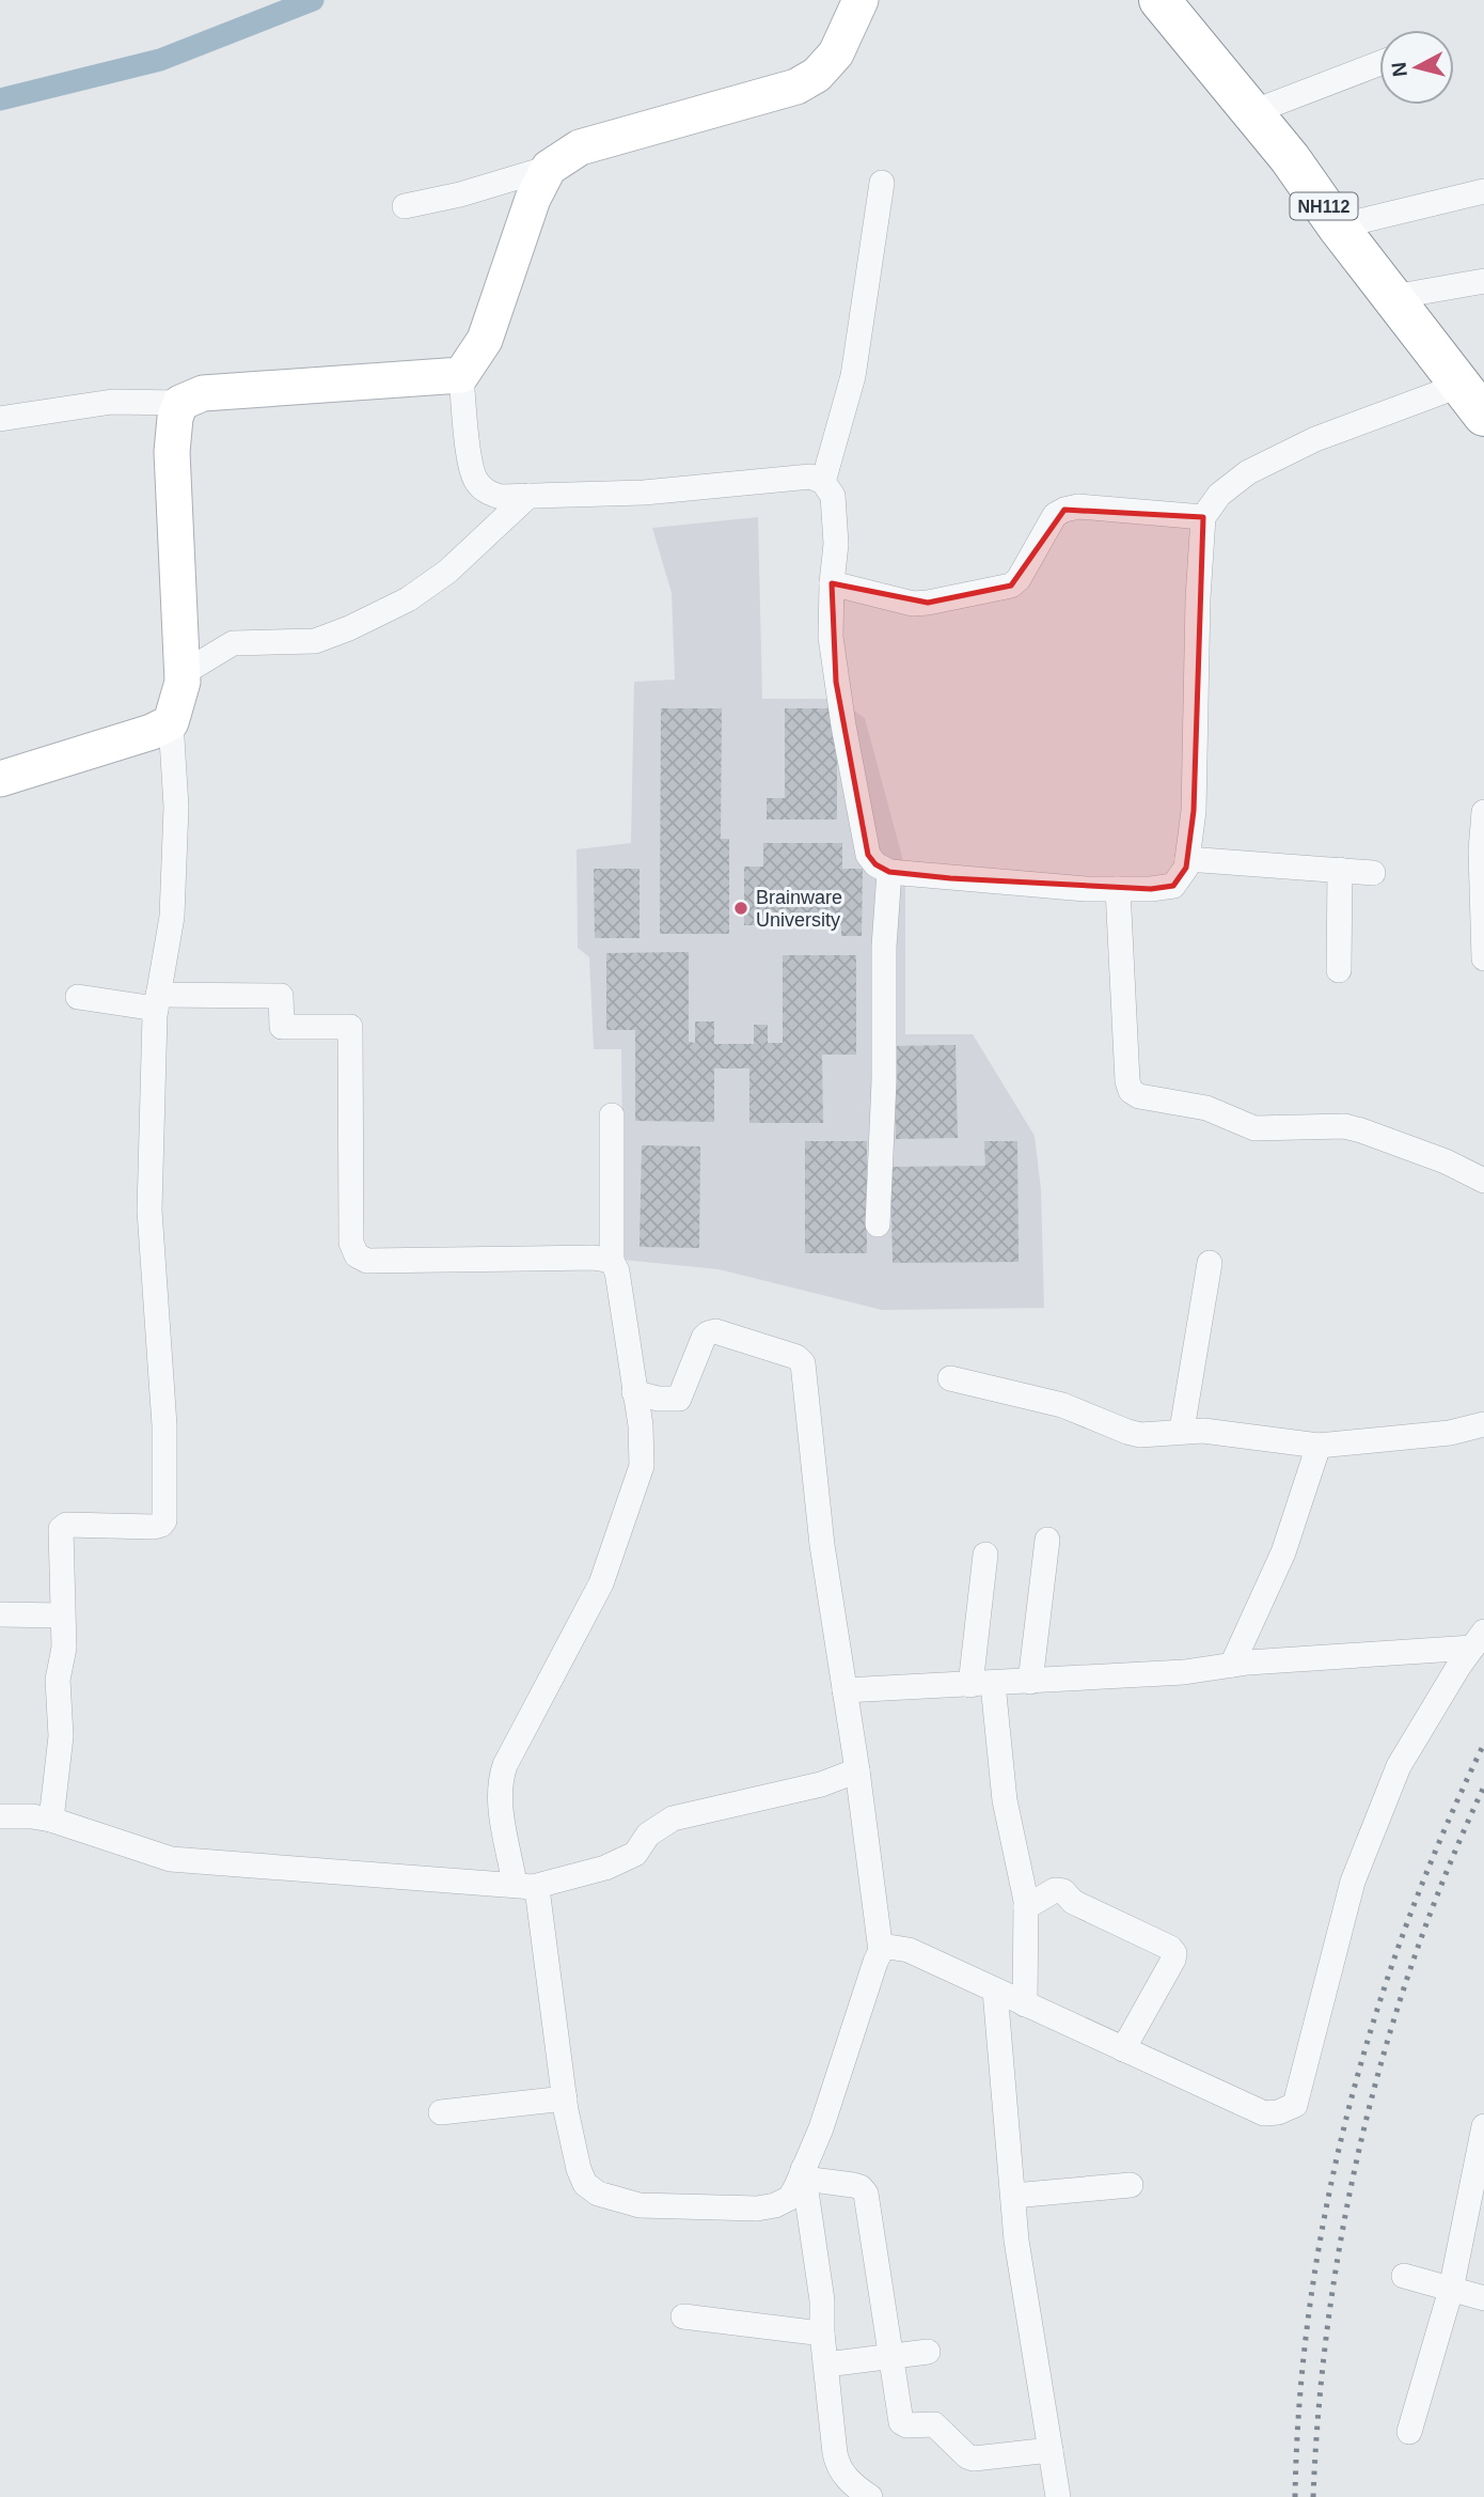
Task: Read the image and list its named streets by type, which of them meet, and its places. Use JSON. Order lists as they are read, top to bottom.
{
  "streets": {
    "highway": ["NH112"]
  },
  "places": ["Brainware University"],
  "north": "left"
}
